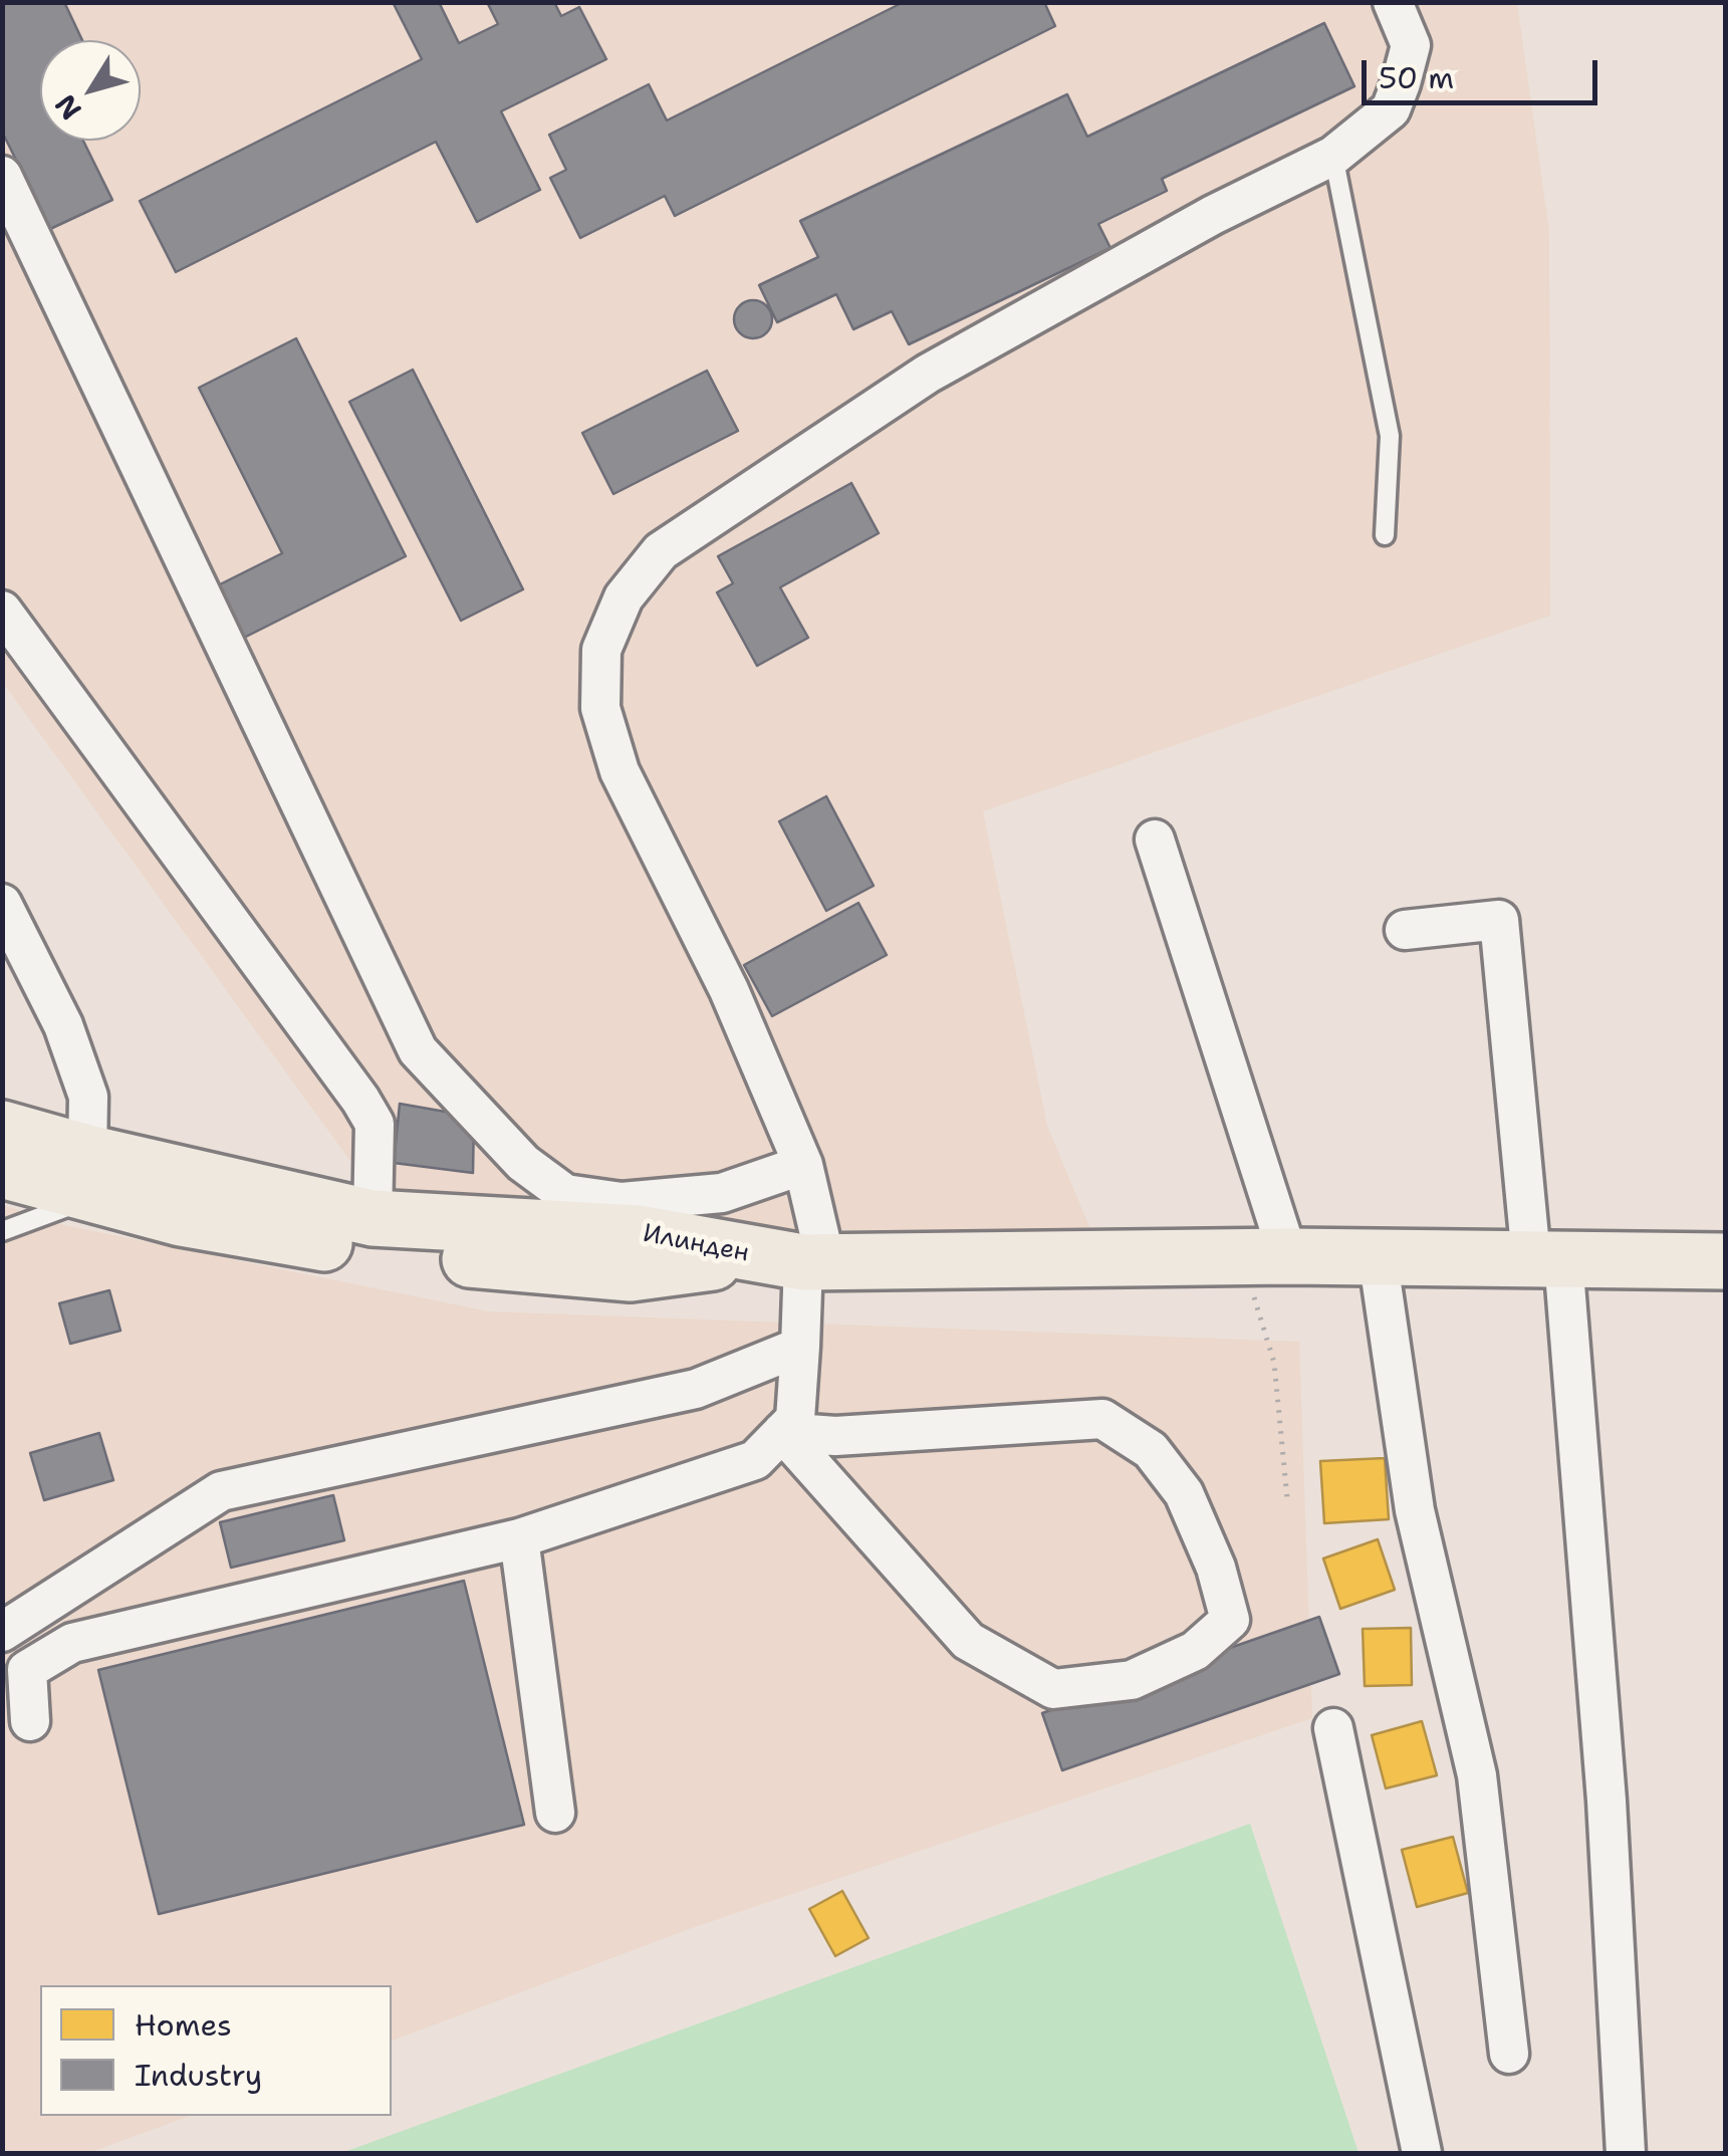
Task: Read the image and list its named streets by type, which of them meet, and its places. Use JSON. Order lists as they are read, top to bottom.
{
  "streets": {
    "main road": ["Илинден"]
  },
  "legend": ["Homes", "Industry"],
  "scale_bar": "50 m",
  "north": "bottom left"
}
